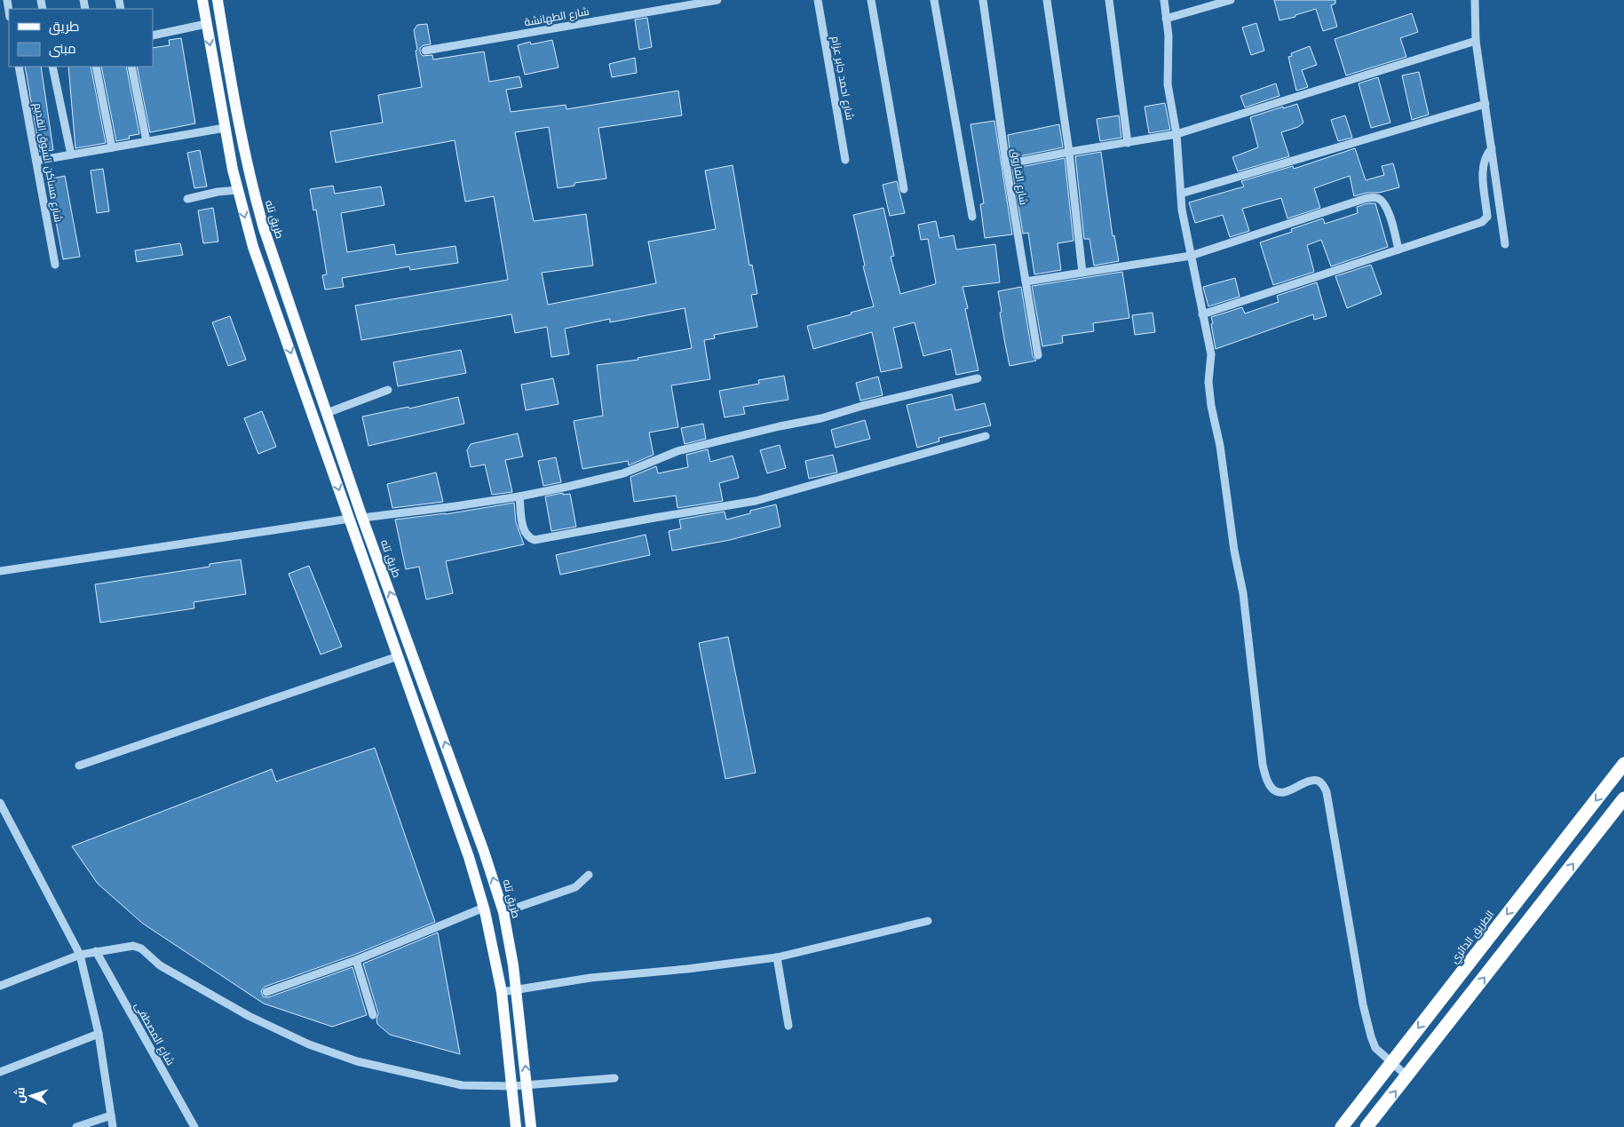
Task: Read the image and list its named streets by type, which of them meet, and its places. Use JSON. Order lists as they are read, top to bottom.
{
  "streets": {
    "highway": ["الطريق الدائري"],
    "main road": ["طريق تله"],
    "street": [
      "شارع الطهانشة",
      "شارع احمد جابر عزام",
      "شارع مساكن السوق القديم",
      "شارع الفاروق",
      "شارع المصطفى"
    ]
  },
  "legend": ["طريق", "مبنى"],
  "north": "left"
}
